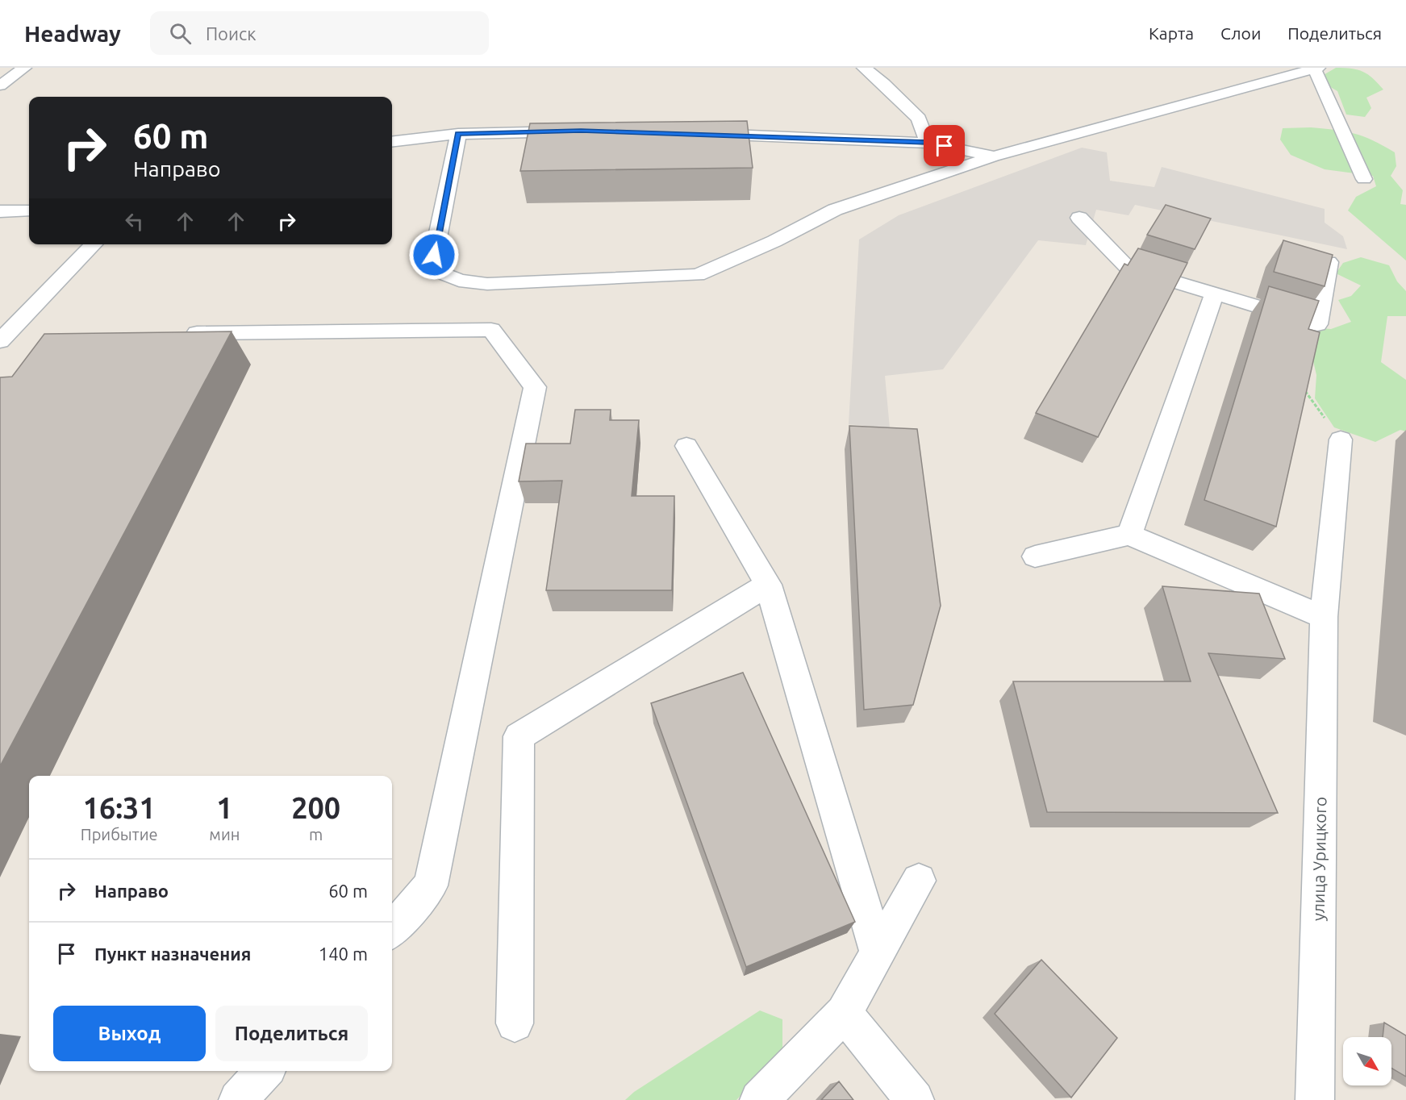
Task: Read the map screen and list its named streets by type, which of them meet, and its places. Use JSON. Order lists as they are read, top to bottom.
{
  "streets": {
    "lane": ["улица Урицкого"]
  },
  "north": "bottom right",
  "page": {
    "header": "Headway",
    "search": "Поиск",
    "nav": ["Карта", "Слои", "Поделиться"],
    "turn": ["60 m", "Направо"],
    "eta": [
      "16:31",
      "Прибытие",
      "1",
      "мин",
      "200",
      "m"
    ],
    "list": [
      {
        "name": "Направо",
        "value": "60 m"
      },
      {
        "name": "Пункт назначения",
        "value": "140 m"
      }
    ],
    "buttons": ["Выход", "Поделиться"]
  }
}
